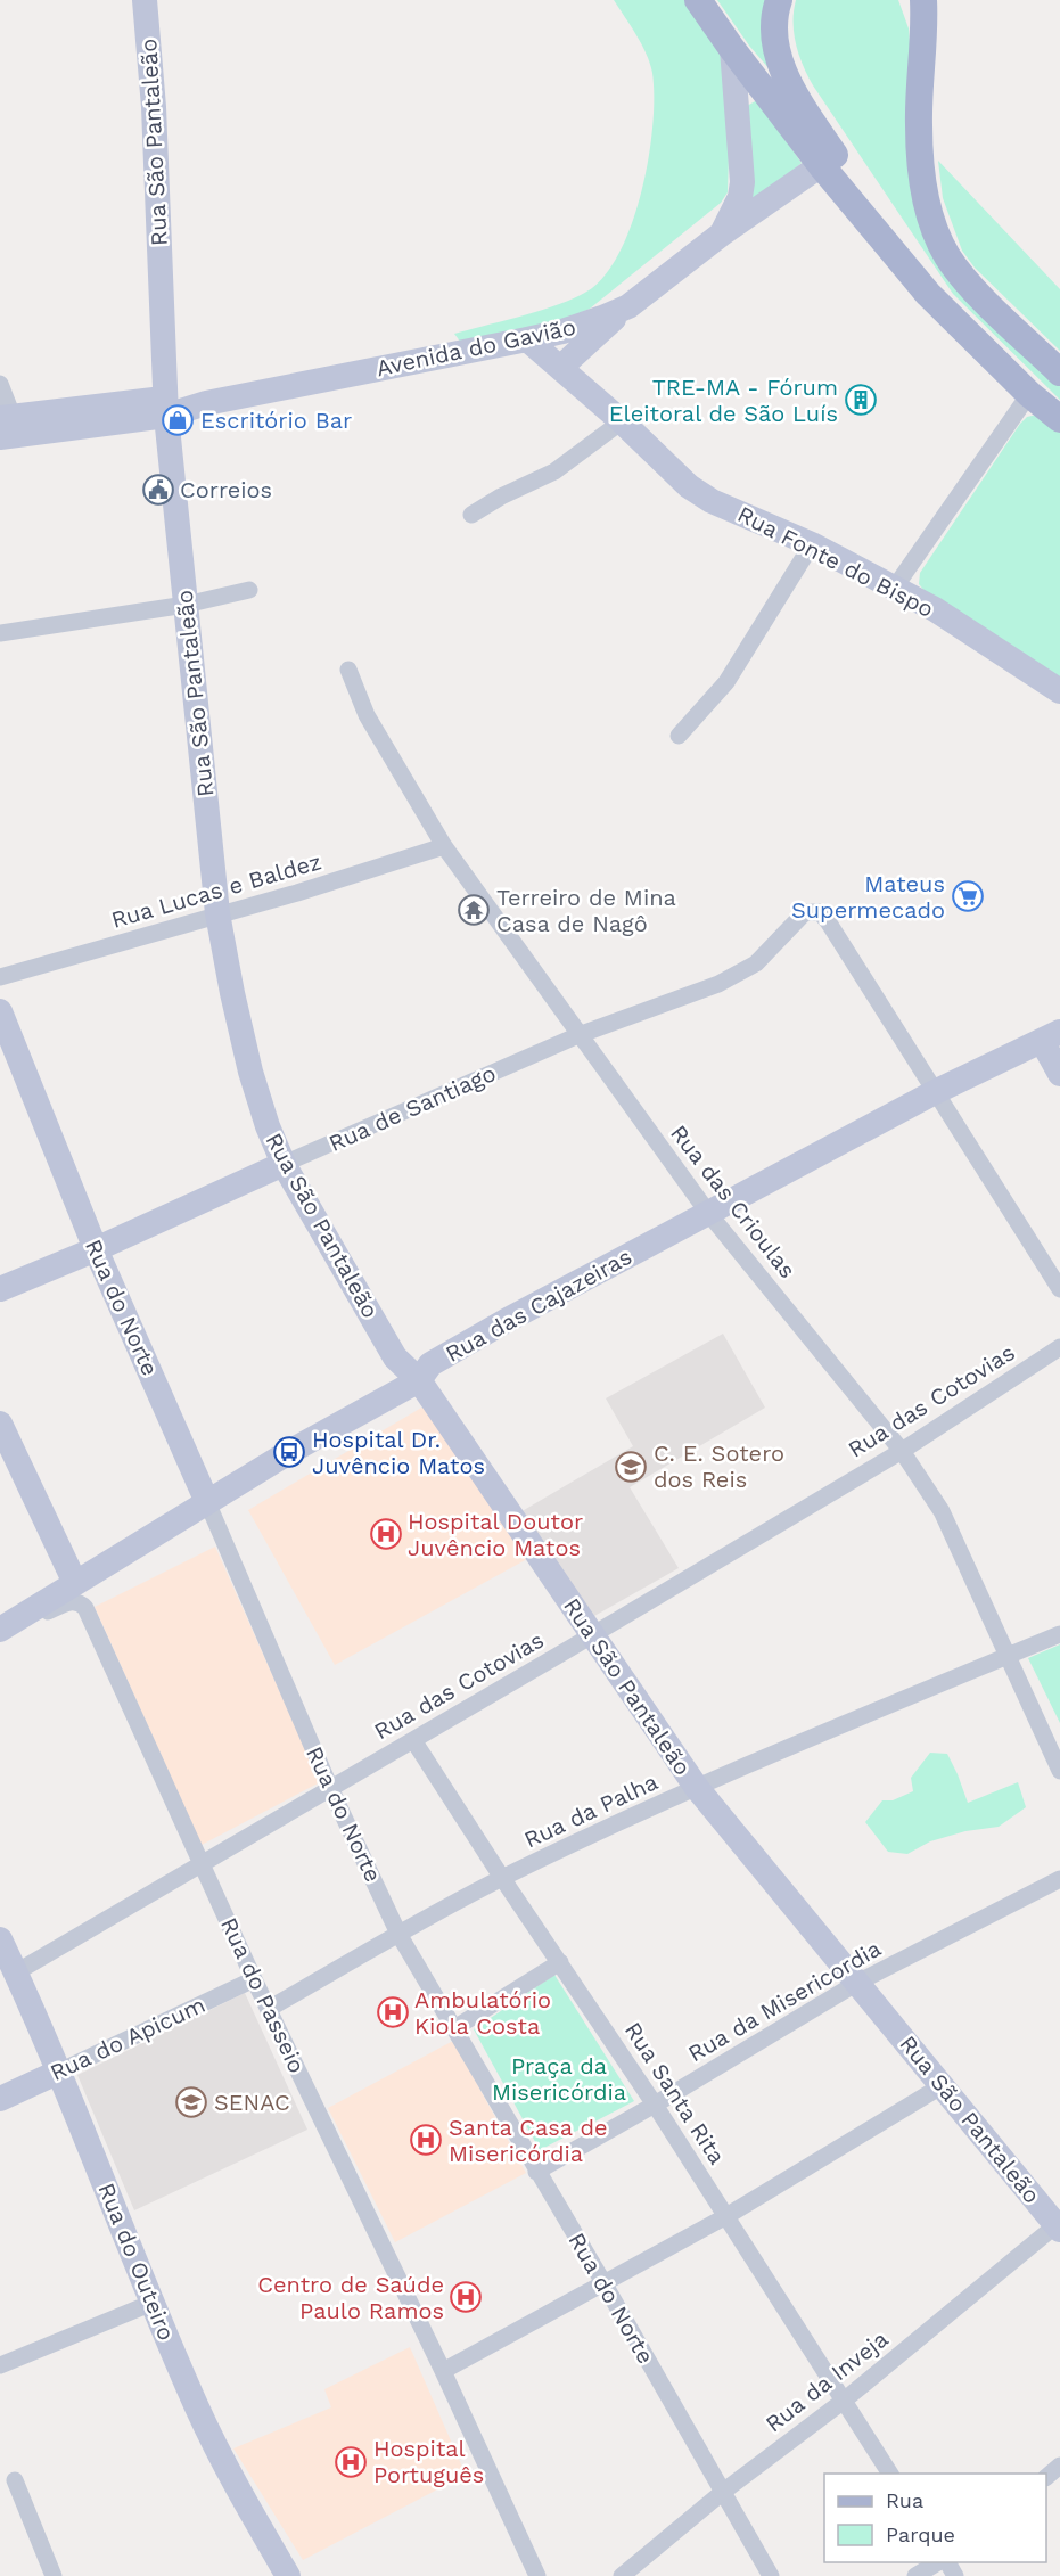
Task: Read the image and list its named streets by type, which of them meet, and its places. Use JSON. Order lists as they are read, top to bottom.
{
  "streets": {
    "street": [
      "Rua São Pantaleão",
      "Avenida do Gavião",
      "Rua Fonte do Bispo",
      "Rua Lucas e Baldez",
      "Rua de Santiago",
      "Rua das Crioulas",
      "Rua das Cajazeiras",
      "Rua do Norte",
      "Rua das Cotovias",
      "Rua da Palha",
      "Rua do Passeio",
      "Rua da Misericordia",
      "Rua do Apicum",
      "Rua Santa Rita",
      "Rua do Outeiro",
      "Rua da Inveja"
    ]
  },
  "crossings": [
    ["Rua São Pantaleão", "Avenida do Gavião"],
    ["Rua São Pantaleão", "Rua Lucas e Baldez"],
    ["Rua São Pantaleão", "Rua de Santiago"],
    ["Rua São Pantaleão", "Rua das Cajazeiras"],
    ["Rua São Pantaleão", "Rua das Cotovias"],
    ["Rua São Pantaleão", "Rua da Palha"],
    ["Rua São Pantaleão", "Rua da Misericordia"],
    ["Rua São Pantaleão", "Rua da Inveja"],
    ["Avenida do Gavião", "Rua Fonte do Bispo"],
    ["Rua Lucas e Baldez", "Rua das Crioulas"],
    ["Rua de Santiago", "Rua das Crioulas"],
    ["Rua de Santiago", "Rua das Cajazeiras"],
    ["Rua de Santiago", "Rua do Norte"],
    ["Rua das Crioulas", "Rua das Cajazeiras"],
    ["Rua das Crioulas", "Rua das Cotovias"],
    ["Rua das Crioulas", "Rua da Palha"],
    ["Rua das Cajazeiras", "Rua do Norte"],
    ["Rua das Cajazeiras", "Rua do Passeio"],
    ["Rua do Norte", "Rua das Cotovias"],
    ["Rua do Norte", "Rua da Palha"],
    ["Rua do Norte", "Rua da Misericordia"],
    ["Rua do Norte", "Rua da Inveja"],
    ["Rua das Cotovias", "Rua do Passeio"],
    ["Rua das Cotovias", "Rua Santa Rita"],
    ["Rua das Cotovias", "Rua do Outeiro"],
    ["Rua da Palha", "Rua do Passeio"],
    ["Rua da Palha", "Rua Santa Rita"],
    ["Rua do Passeio", "Rua do Apicum"],
    ["Rua da Misericordia", "Rua Santa Rita"],
    ["Rua do Apicum", "Rua do Outeiro"],
    ["Rua Santa Rita", "Rua da Inveja"]
  ],
  "parks": ["Praça da Misericórdia"],
  "places": {
    "building": ["TRE-MA - Fórum Eleitoral de São Luís"],
    "shop": ["Escritório Bar"],
    "public building": ["Correios"],
    "supermarket": ["Mateus Supermecado"],
    "temple": ["Terreiro de Mina Casa de Nagô"],
    "bus stop": ["Hospital Dr. Juvêncio Matos"],
    "school or university": ["C. E. Sotero dos Reis", "SENAC"],
    "hospital": [
      "Hospital Doutor Juvêncio Matos",
      "Ambulatório Kiola Costa",
      "Santa Casa de Misericórdia",
      "Centro de Saúde Paulo Ramos",
      "Hospital Português"
    ]
  },
  "legend": ["Rua", "Parque"]
}
